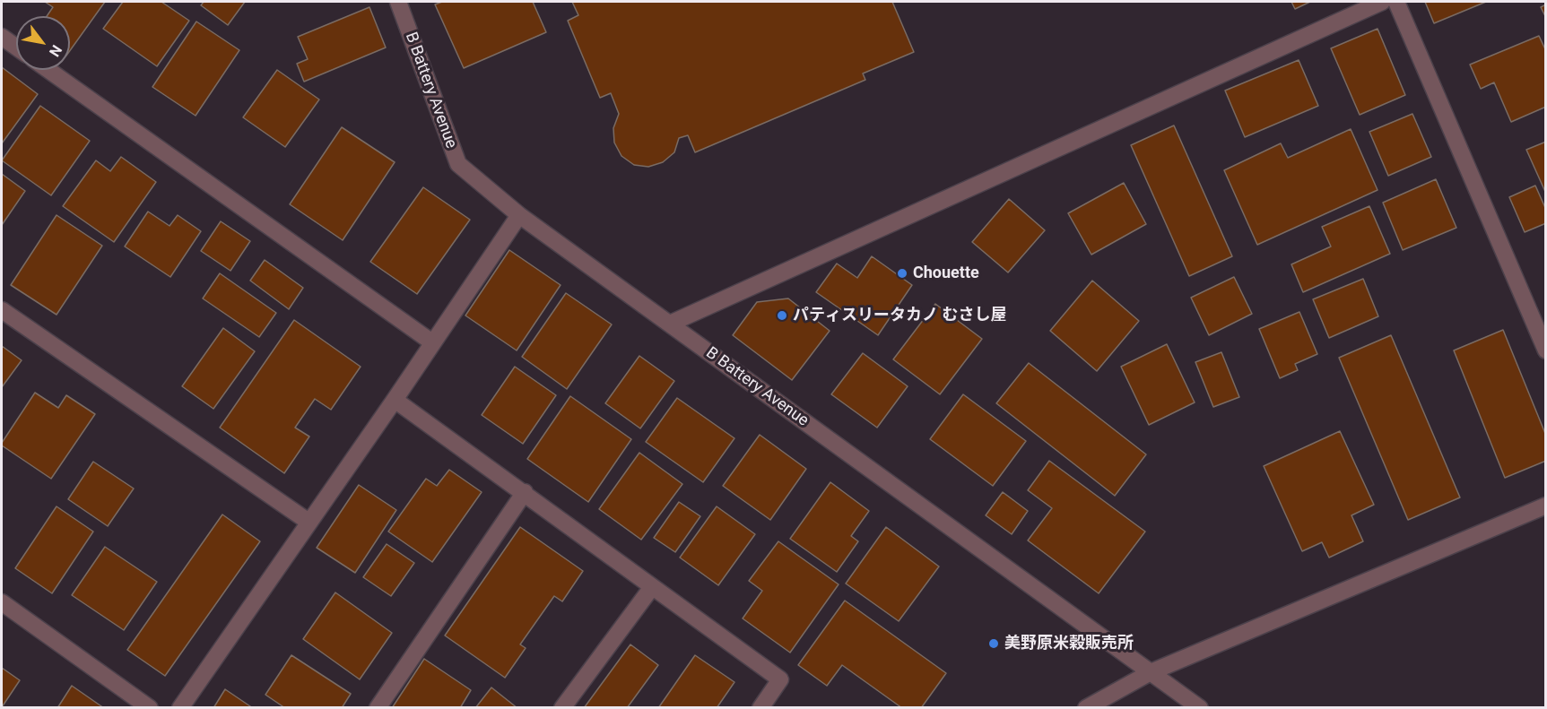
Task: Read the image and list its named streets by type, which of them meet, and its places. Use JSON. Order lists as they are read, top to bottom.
{
  "streets": {
    "street": ["B Battery Avenue"]
  },
  "places": ["Chouette", "パティスリータカノ むさし屋", "美野原米穀販売所"],
  "north": "bottom right"
}
